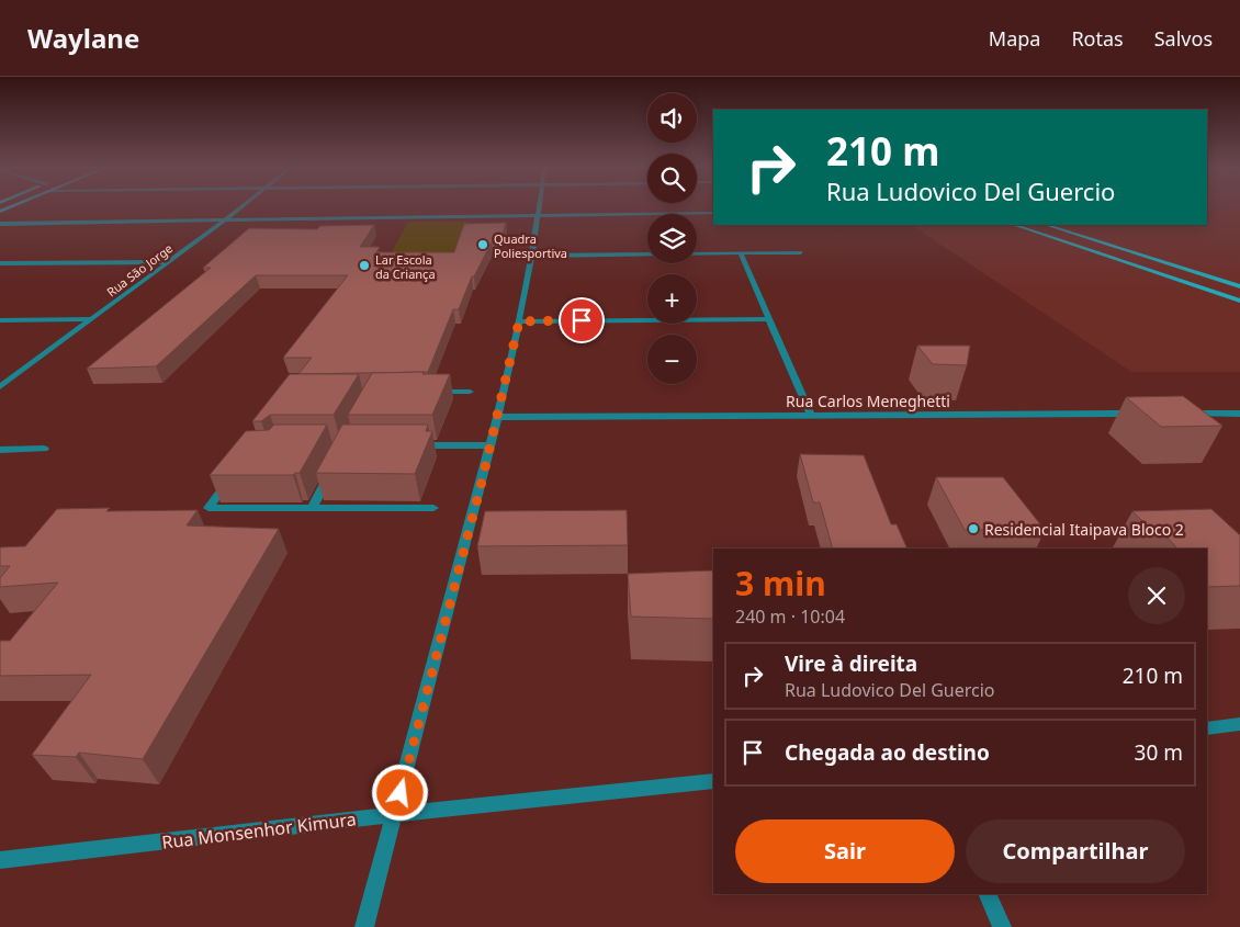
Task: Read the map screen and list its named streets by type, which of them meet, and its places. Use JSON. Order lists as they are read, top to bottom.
{
  "streets": {
    "street": ["Rua São Jorge", "Rua Carlos Meneghetti", "Rua Monsenhor Kimura"]
  },
  "places": ["Quadra Poliesportiva", "Lar Escola da Criança", "Residencial Itaipava Bloco 2"],
  "page": {
    "header": "Waylane",
    "nav": ["Mapa", "Rotas", "Salvos"],
    "map_buttons": ["+", "−"],
    "turn": ["210 m", "Rua Ludovico Del Guercio"],
    "heading": ["3 min", "240 m · 10:04"],
    "list": [
      {
        "name": "Vire à direita",
        "note": "Rua Ludovico Del Guercio",
        "value": "210 m"
      },
      {
        "name": "Chegada ao destino",
        "value": "30 m"
      }
    ],
    "buttons": ["Sair", "Compartilhar"]
  }
}
